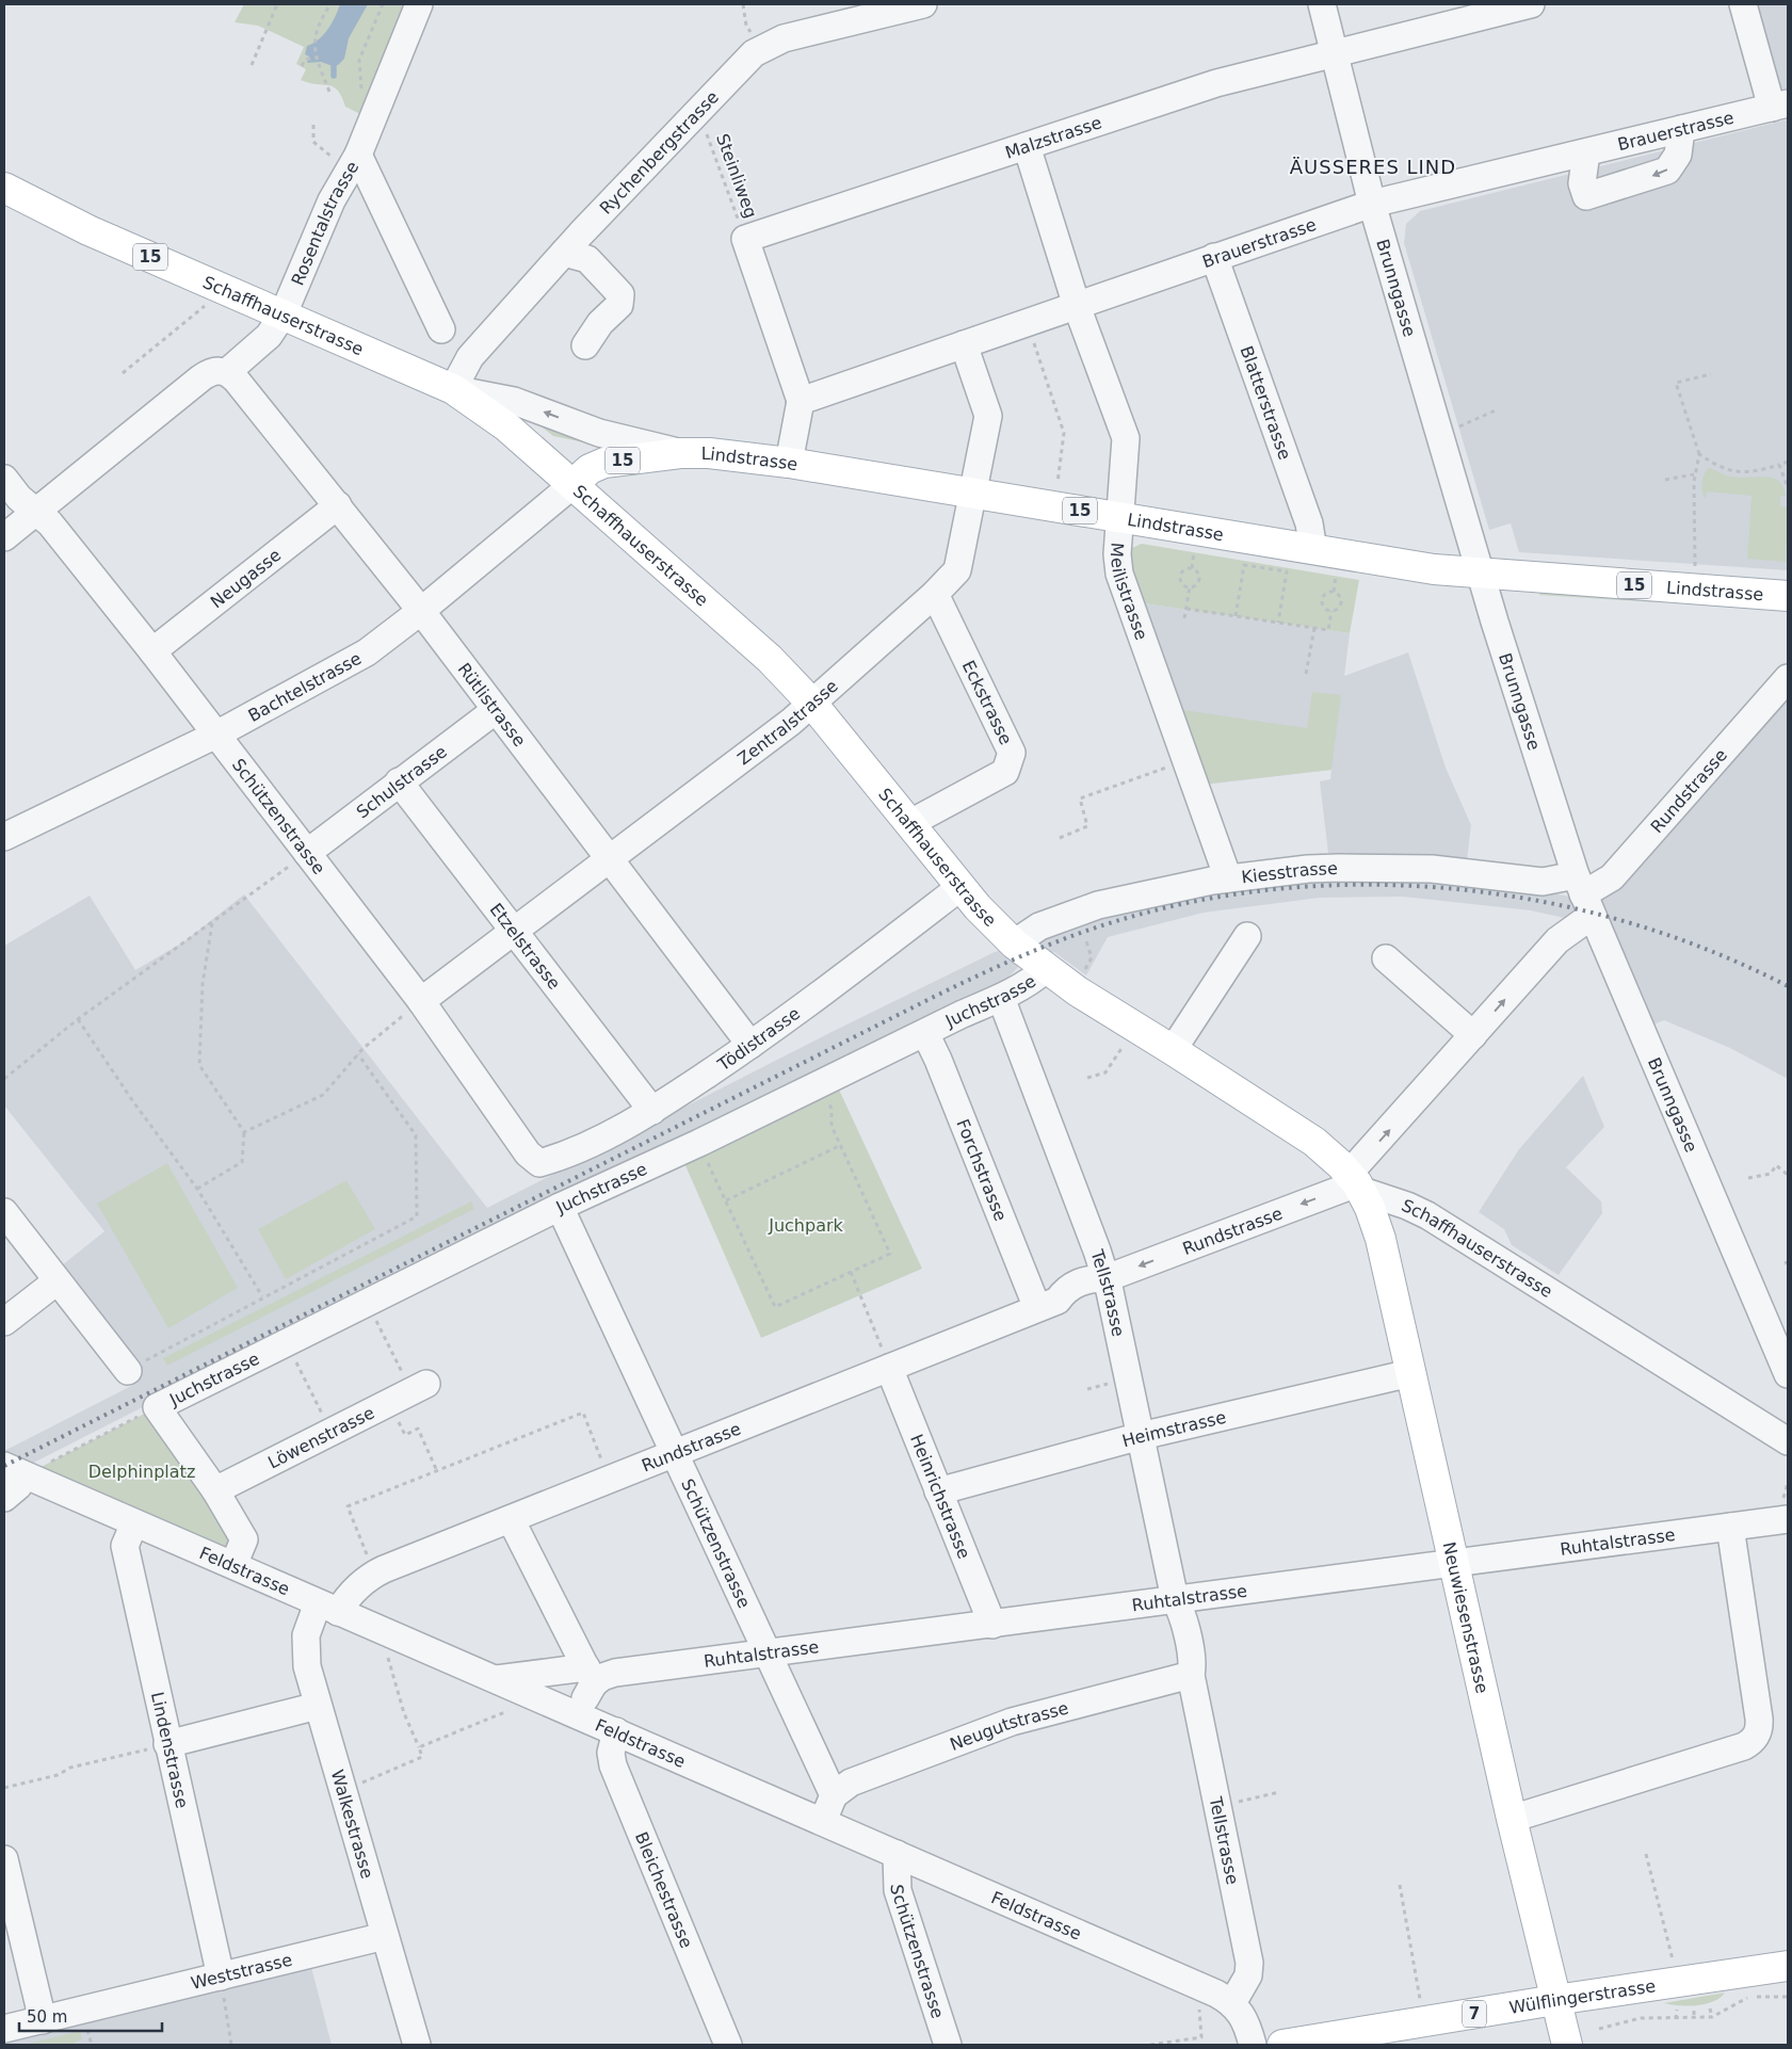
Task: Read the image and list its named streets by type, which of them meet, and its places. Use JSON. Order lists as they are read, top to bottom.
{
  "streets": {
    "main road": [
      "15",
      "Schaffhauserstrasse",
      "Lindstrasse",
      "Neuwiesenstrasse",
      "Wülflingerstrasse",
      "7"
    ],
    "street": [
      "Brauerstrasse",
      "Malzstrasse",
      "Rychenbergstrasse",
      "Rosentalstrasse",
      "Brunngasse",
      "Blatterstrasse",
      "Neugasse",
      "Meilistrasse",
      "Bachtelstrasse",
      "Eckstrasse",
      "Rütlistrasse",
      "Zentralstrasse",
      "Schulstrasse",
      "Rundstrasse",
      "Schützenstrasse",
      "Kiesstrasse",
      "Etzelstrasse",
      "Juchstrasse",
      "Tödistrasse",
      "Forchstrasse",
      "Tellstrasse",
      "Heimstrasse",
      "Löwenstrasse",
      "Heinrichstrasse",
      "Ruhtalstrasse",
      "Feldstrasse",
      "Neugutstrasse",
      "Lindenstrasse",
      "Walkestrasse",
      "Bleichestrasse",
      "Weststrasse"
    ],
    "path": ["Steinliweg"]
  },
  "crossings": [
    ["Brauerstrasse", "Brunngasse"],
    ["Brauerstrasse", "Blatterstrasse"],
    ["Brauerstrasse", "Meilistrasse"],
    ["Brauerstrasse", "Zentralstrasse"],
    ["Malzstrasse", "Steinliweg"],
    ["Malzstrasse", "Brunngasse"],
    ["Malzstrasse", "Meilistrasse"],
    ["Rychenbergstrasse", "Schaffhauserstrasse"],
    ["Rosentalstrasse", "Schaffhauserstrasse"],
    ["Rosentalstrasse", "Rütlistrasse"],
    ["Rosentalstrasse", "Schützenstrasse"],
    ["Brunngasse", "Lindstrasse"],
    ["Brunngasse", "Rundstrasse"],
    ["Brunngasse", "Kiesstrasse"],
    ["Schaffhauserstrasse", "Lindstrasse"],
    ["Schaffhauserstrasse", "Bachtelstrasse"],
    ["Schaffhauserstrasse", "Eckstrasse"],
    ["Schaffhauserstrasse", "Zentralstrasse"],
    ["Schaffhauserstrasse", "Rundstrasse"],
    ["Schaffhauserstrasse", "Kiesstrasse"],
    ["Schaffhauserstrasse", "Juchstrasse"],
    ["Schaffhauserstrasse", "Tödistrasse"],
    ["Schaffhauserstrasse", "Neuwiesenstrasse"],
    ["Blatterstrasse", "Lindstrasse"],
    ["Lindstrasse", "Meilistrasse"],
    ["Lindstrasse", "Bachtelstrasse"],
    ["Lindstrasse", "Zentralstrasse"],
    ["Neugasse", "Rütlistrasse"],
    ["Neugasse", "Schützenstrasse"],
    ["Meilistrasse", "Kiesstrasse"],
    ["Bachtelstrasse", "Rütlistrasse"],
    ["Bachtelstrasse", "Schützenstrasse"],
    ["Eckstrasse", "Zentralstrasse"],
    ["Rütlistrasse", "Zentralstrasse"],
    ["Rütlistrasse", "Schulstrasse"],
    ["Rütlistrasse", "Tödistrasse"],
    ["Zentralstrasse", "Schützenstrasse"],
    ["Zentralstrasse", "Etzelstrasse"],
    ["Schulstrasse", "Schützenstrasse"],
    ["Schulstrasse", "Etzelstrasse"],
    ["Rundstrasse", "Schützenstrasse"],
    ["Rundstrasse", "Kiesstrasse"],
    ["Rundstrasse", "Forchstrasse"],
    ["Rundstrasse", "Tellstrasse"],
    ["Rundstrasse", "Heinrichstrasse"],
    ["Rundstrasse", "Feldstrasse"],
    ["Rundstrasse", "Neuwiesenstrasse"],
    ["Rundstrasse", "Walkestrasse"],
    ["Schützenstrasse", "Juchstrasse"],
    ["Schützenstrasse", "Tödistrasse"],
    ["Schützenstrasse", "Ruhtalstrasse"],
    ["Schützenstrasse", "Feldstrasse"],
    ["Schützenstrasse", "Neugutstrasse"],
    ["Etzelstrasse", "Tödistrasse"],
    ["Juchstrasse", "Forchstrasse"],
    ["Juchstrasse", "Tellstrasse"],
    ["Tellstrasse", "Heimstrasse"],
    ["Tellstrasse", "Ruhtalstrasse"],
    ["Tellstrasse", "Feldstrasse"],
    ["Tellstrasse", "Neugutstrasse"],
    ["Heimstrasse", "Heinrichstrasse"],
    ["Heimstrasse", "Neuwiesenstrasse"],
    ["Heinrichstrasse", "Ruhtalstrasse"],
    ["Ruhtalstrasse", "Neuwiesenstrasse"],
    ["Feldstrasse", "Lindenstrasse"],
    ["Feldstrasse", "Walkestrasse"],
    ["Feldstrasse", "Bleichestrasse"],
    ["Neuwiesenstrasse", "Wülflingerstrasse"],
    ["Lindenstrasse", "Weststrasse"],
    ["Walkestrasse", "Weststrasse"]
  ],
  "districts": ["ÄUSSERES LIND"],
  "parks": ["Juchpark", "Delphinplatz"],
  "scale_bar": "50 m"
}
